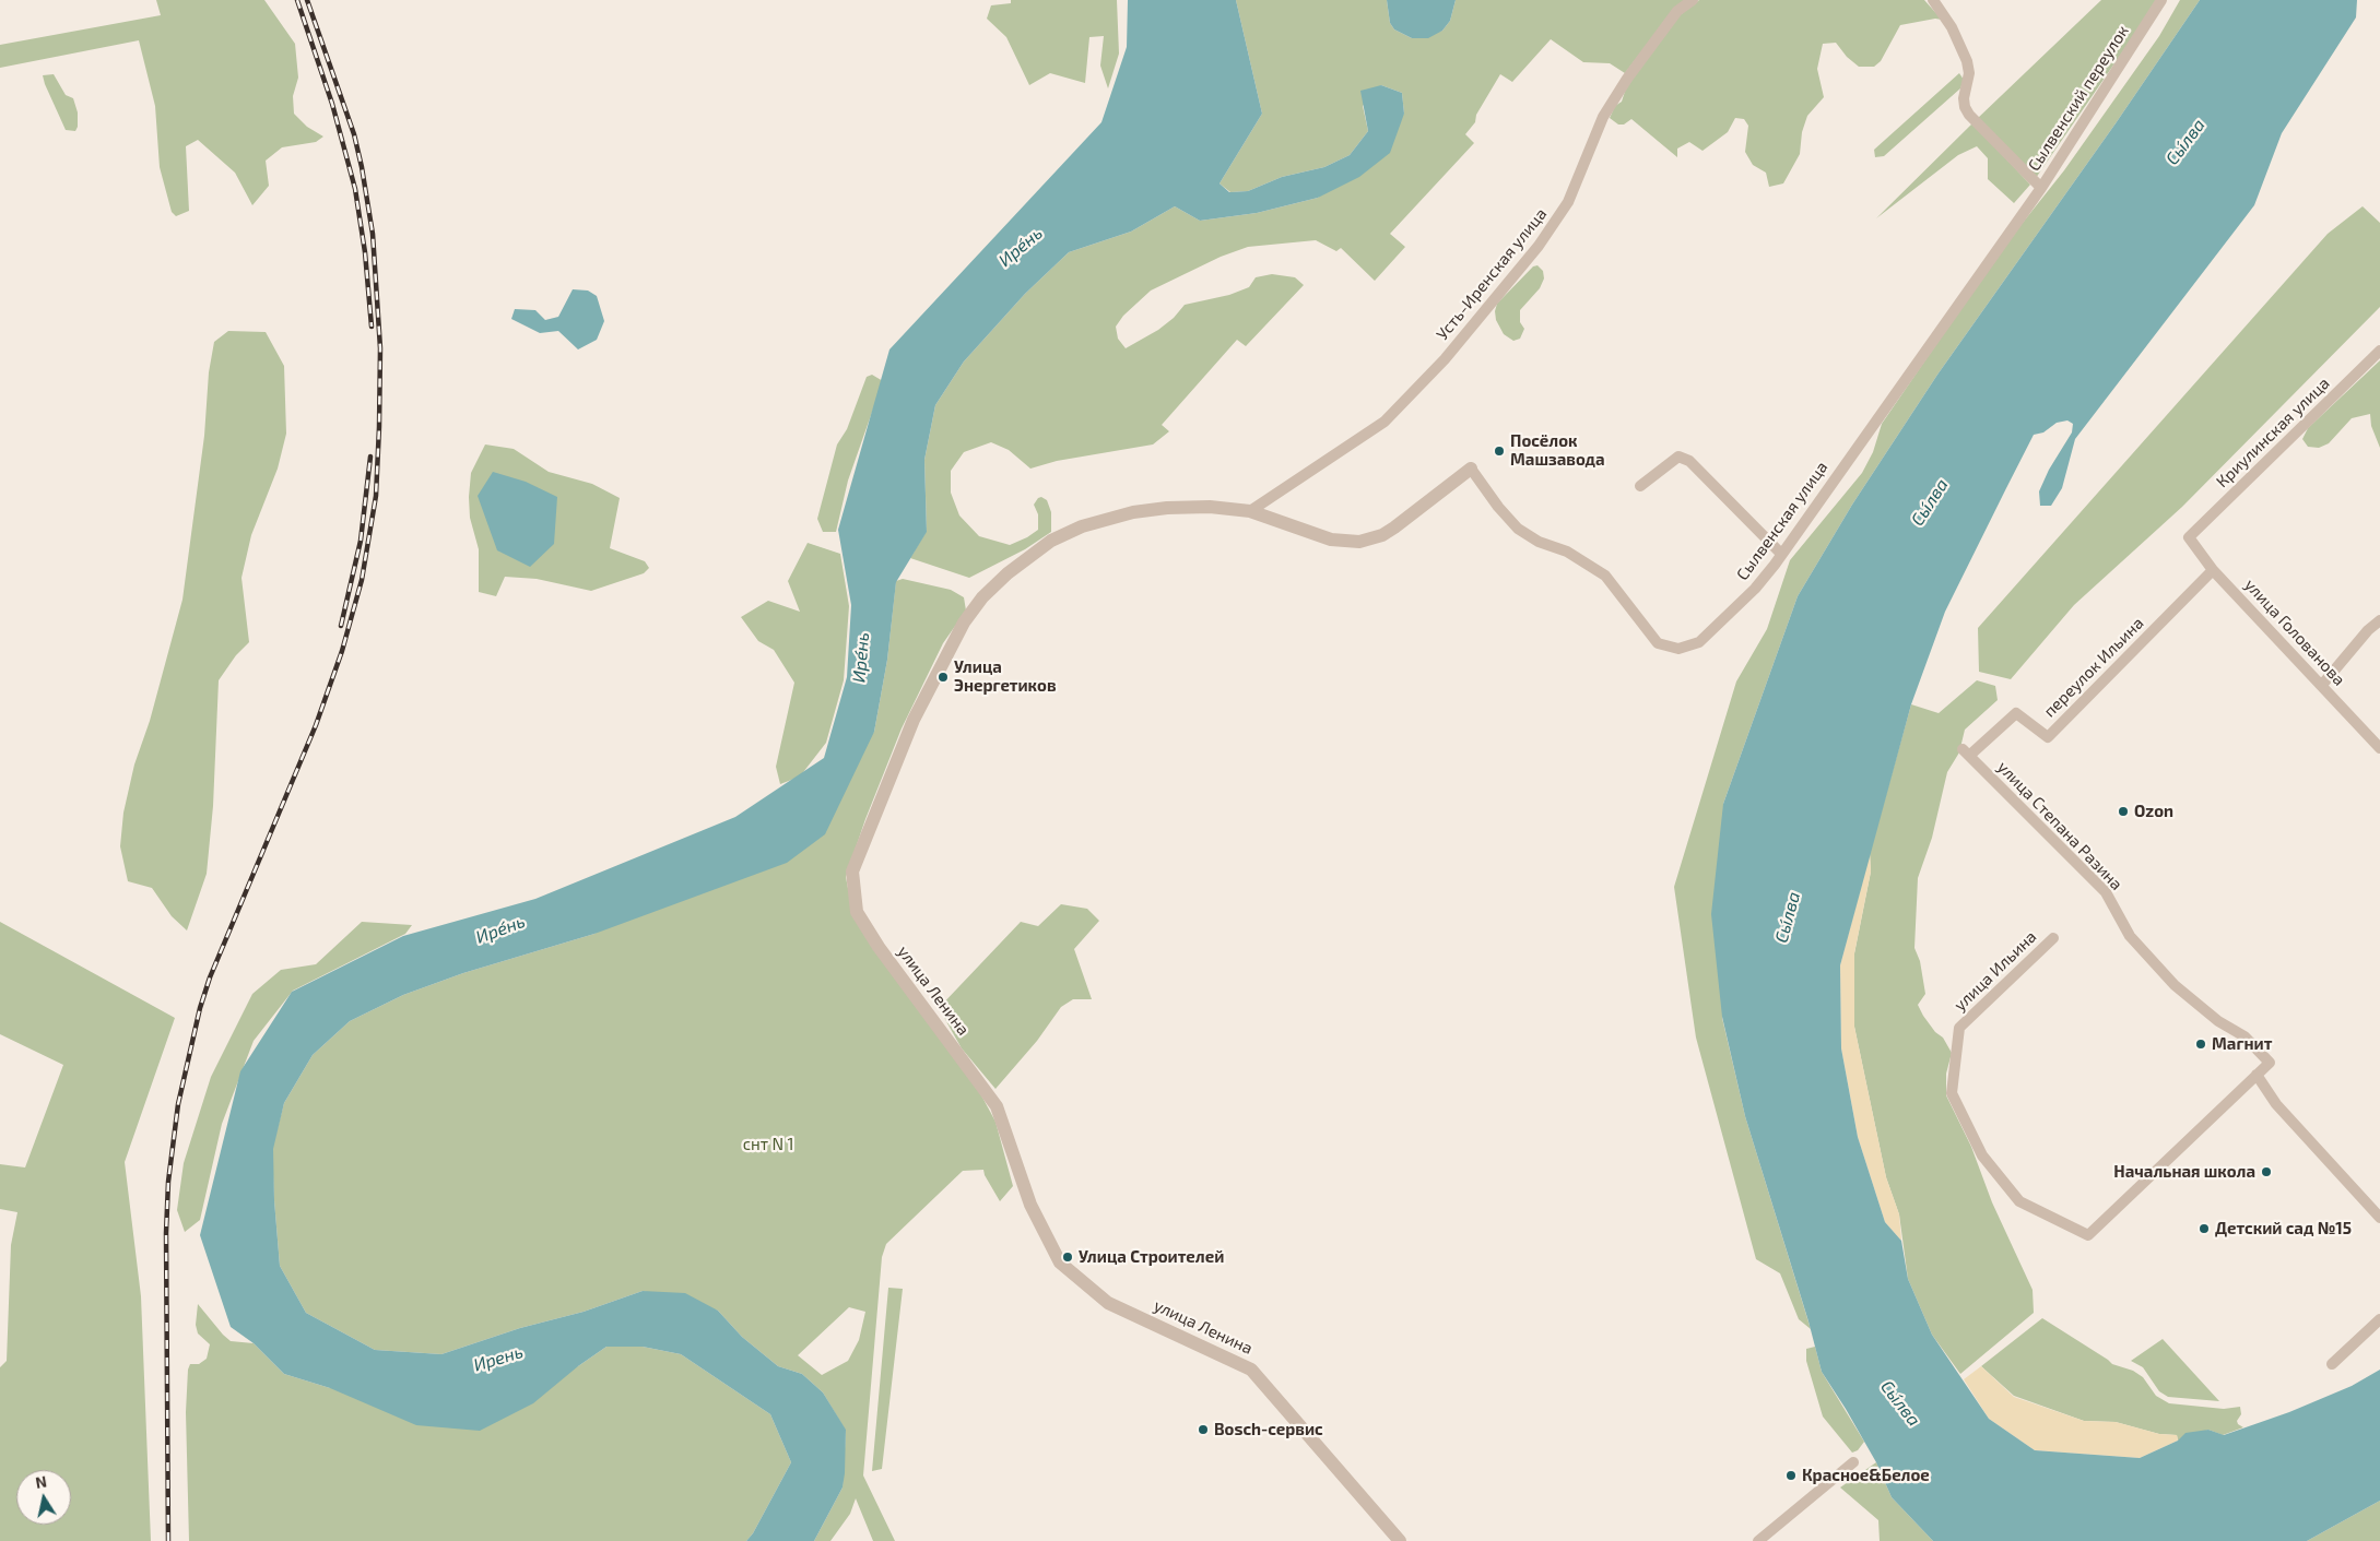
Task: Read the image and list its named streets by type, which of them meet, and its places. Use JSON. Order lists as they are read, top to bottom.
{
  "streets": {
    "street": [
      "Сылвенский переулок",
      "Усть-Иренская улица",
      "Криулинская улица",
      "Сылвенская улица",
      "улица Голованова",
      "переулок Ильина",
      "улица Степана Разина",
      "улица Ильина",
      "улица Ленина"
    ]
  },
  "crossings": [
    ["Сылвенский переулок", "Сылвенская улица"],
    ["Усть-Иренская улица", "улица Ленина"],
    ["Криулинская улица", "улица Голованова"],
    ["улица Голованова", "переулок Ильина"],
    ["переулок Ильина", "улица Степана Разина"],
    ["улица Степана Разина", "улица Ильина"]
  ],
  "water": ["Сы́лва", "Ире́нь", "Ирень"],
  "parks": ["снт N 1"],
  "places": [
    "Посёлок Машзавода",
    "Улица Энергетиков",
    "Ozon",
    "Магнит",
    "Начальная школа",
    "Детский сад №15",
    "Улица Строителей",
    "Bosch-сервис",
    "Красное&Белое"
  ],
  "north": "top"
}
